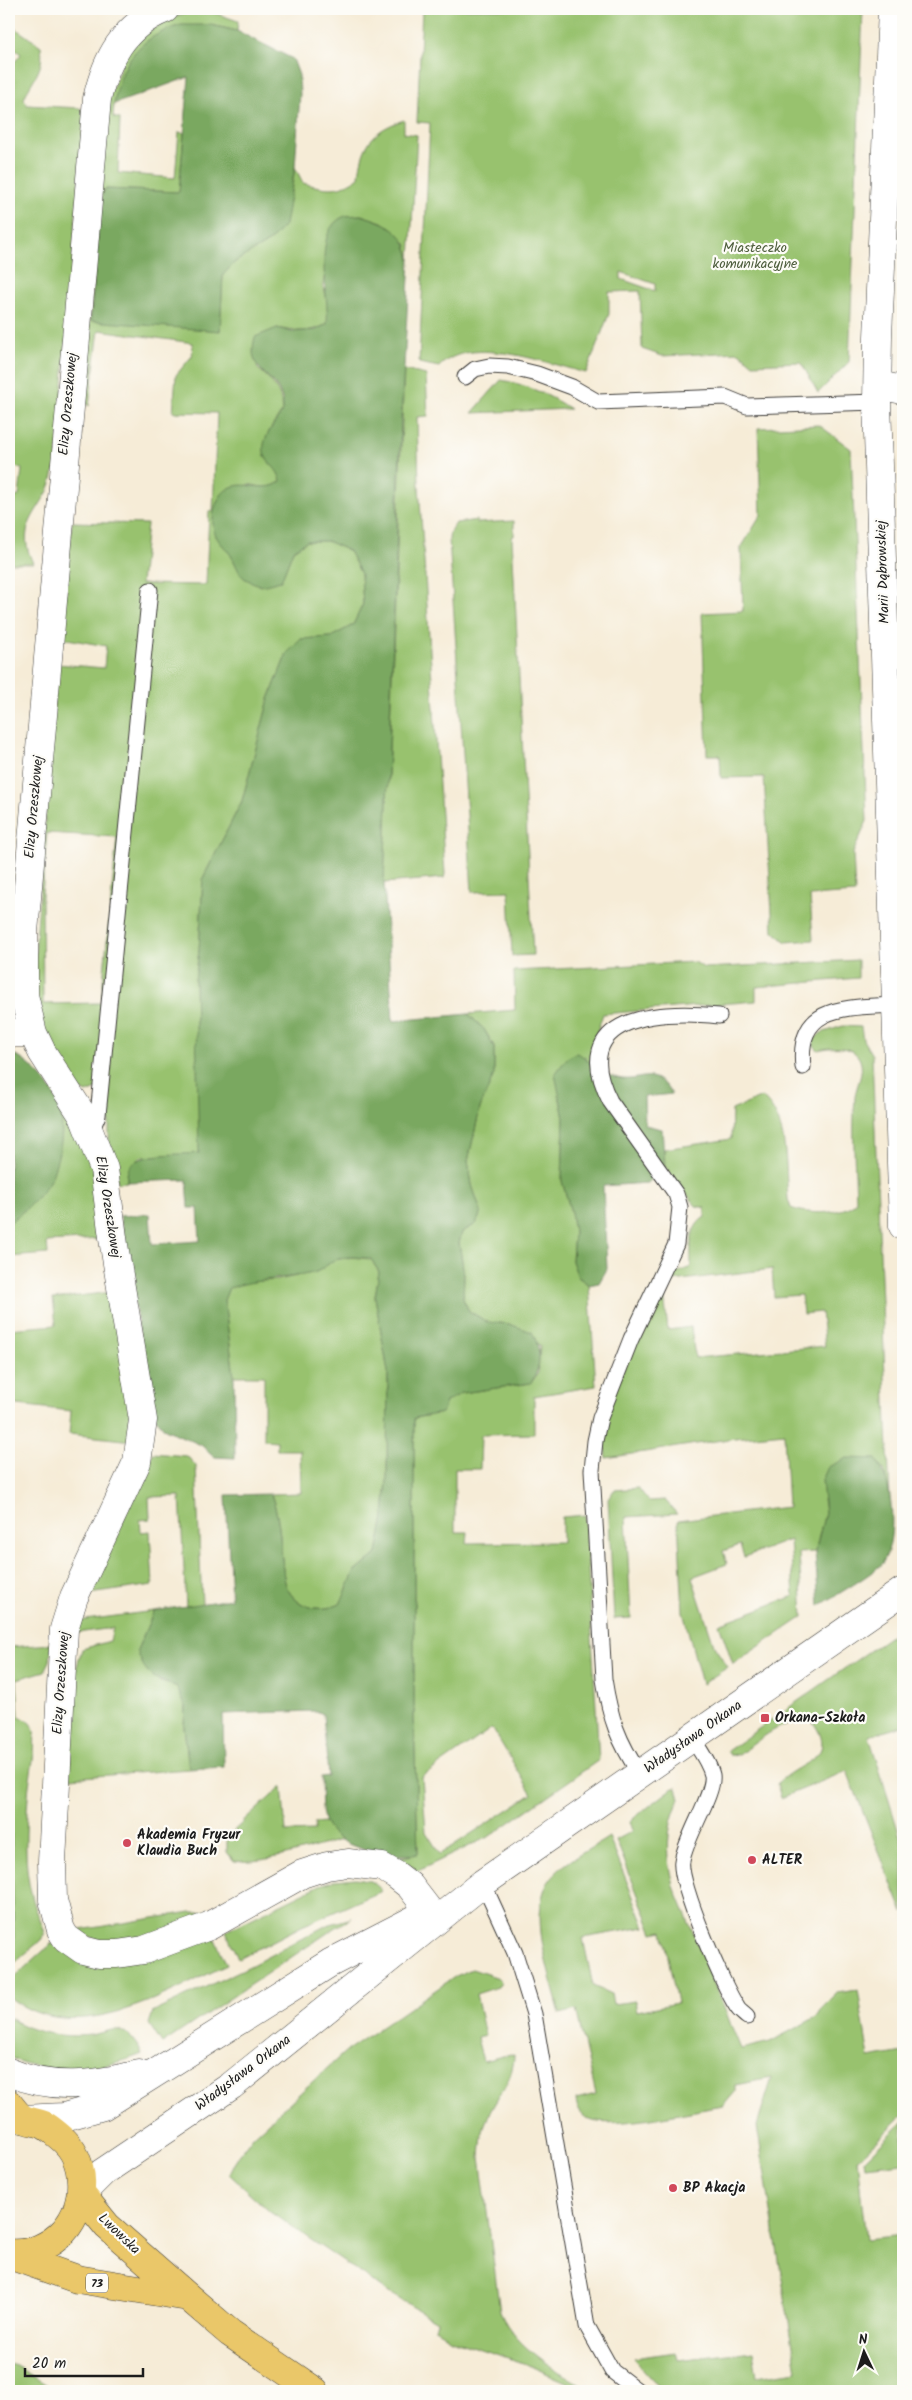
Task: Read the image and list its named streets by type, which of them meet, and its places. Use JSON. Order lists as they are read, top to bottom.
{
  "streets": {
    "main road": ["Władysława Orkana", "Lwowska", "73"],
    "street": ["Elizy Orzeszkowej", "Marii Dąbrowskiej"]
  },
  "crossings": [
    ["Elizy Orzeszkowej", "Władysława Orkana"],
    ["Władysława Orkana", "Lwowska"],
    ["Władysława Orkana", "73"],
    ["Lwowska", "73"]
  ],
  "parks": ["Miasteczko komunikacyjne"],
  "places": {
    "transit": ["Orkana-Szkoła"],
    "other": ["Akademia Fryzur Klaudia Buch", "ALTER", "BP Akacja"]
  },
  "scale_bar": "20 m",
  "north": "top"
}
